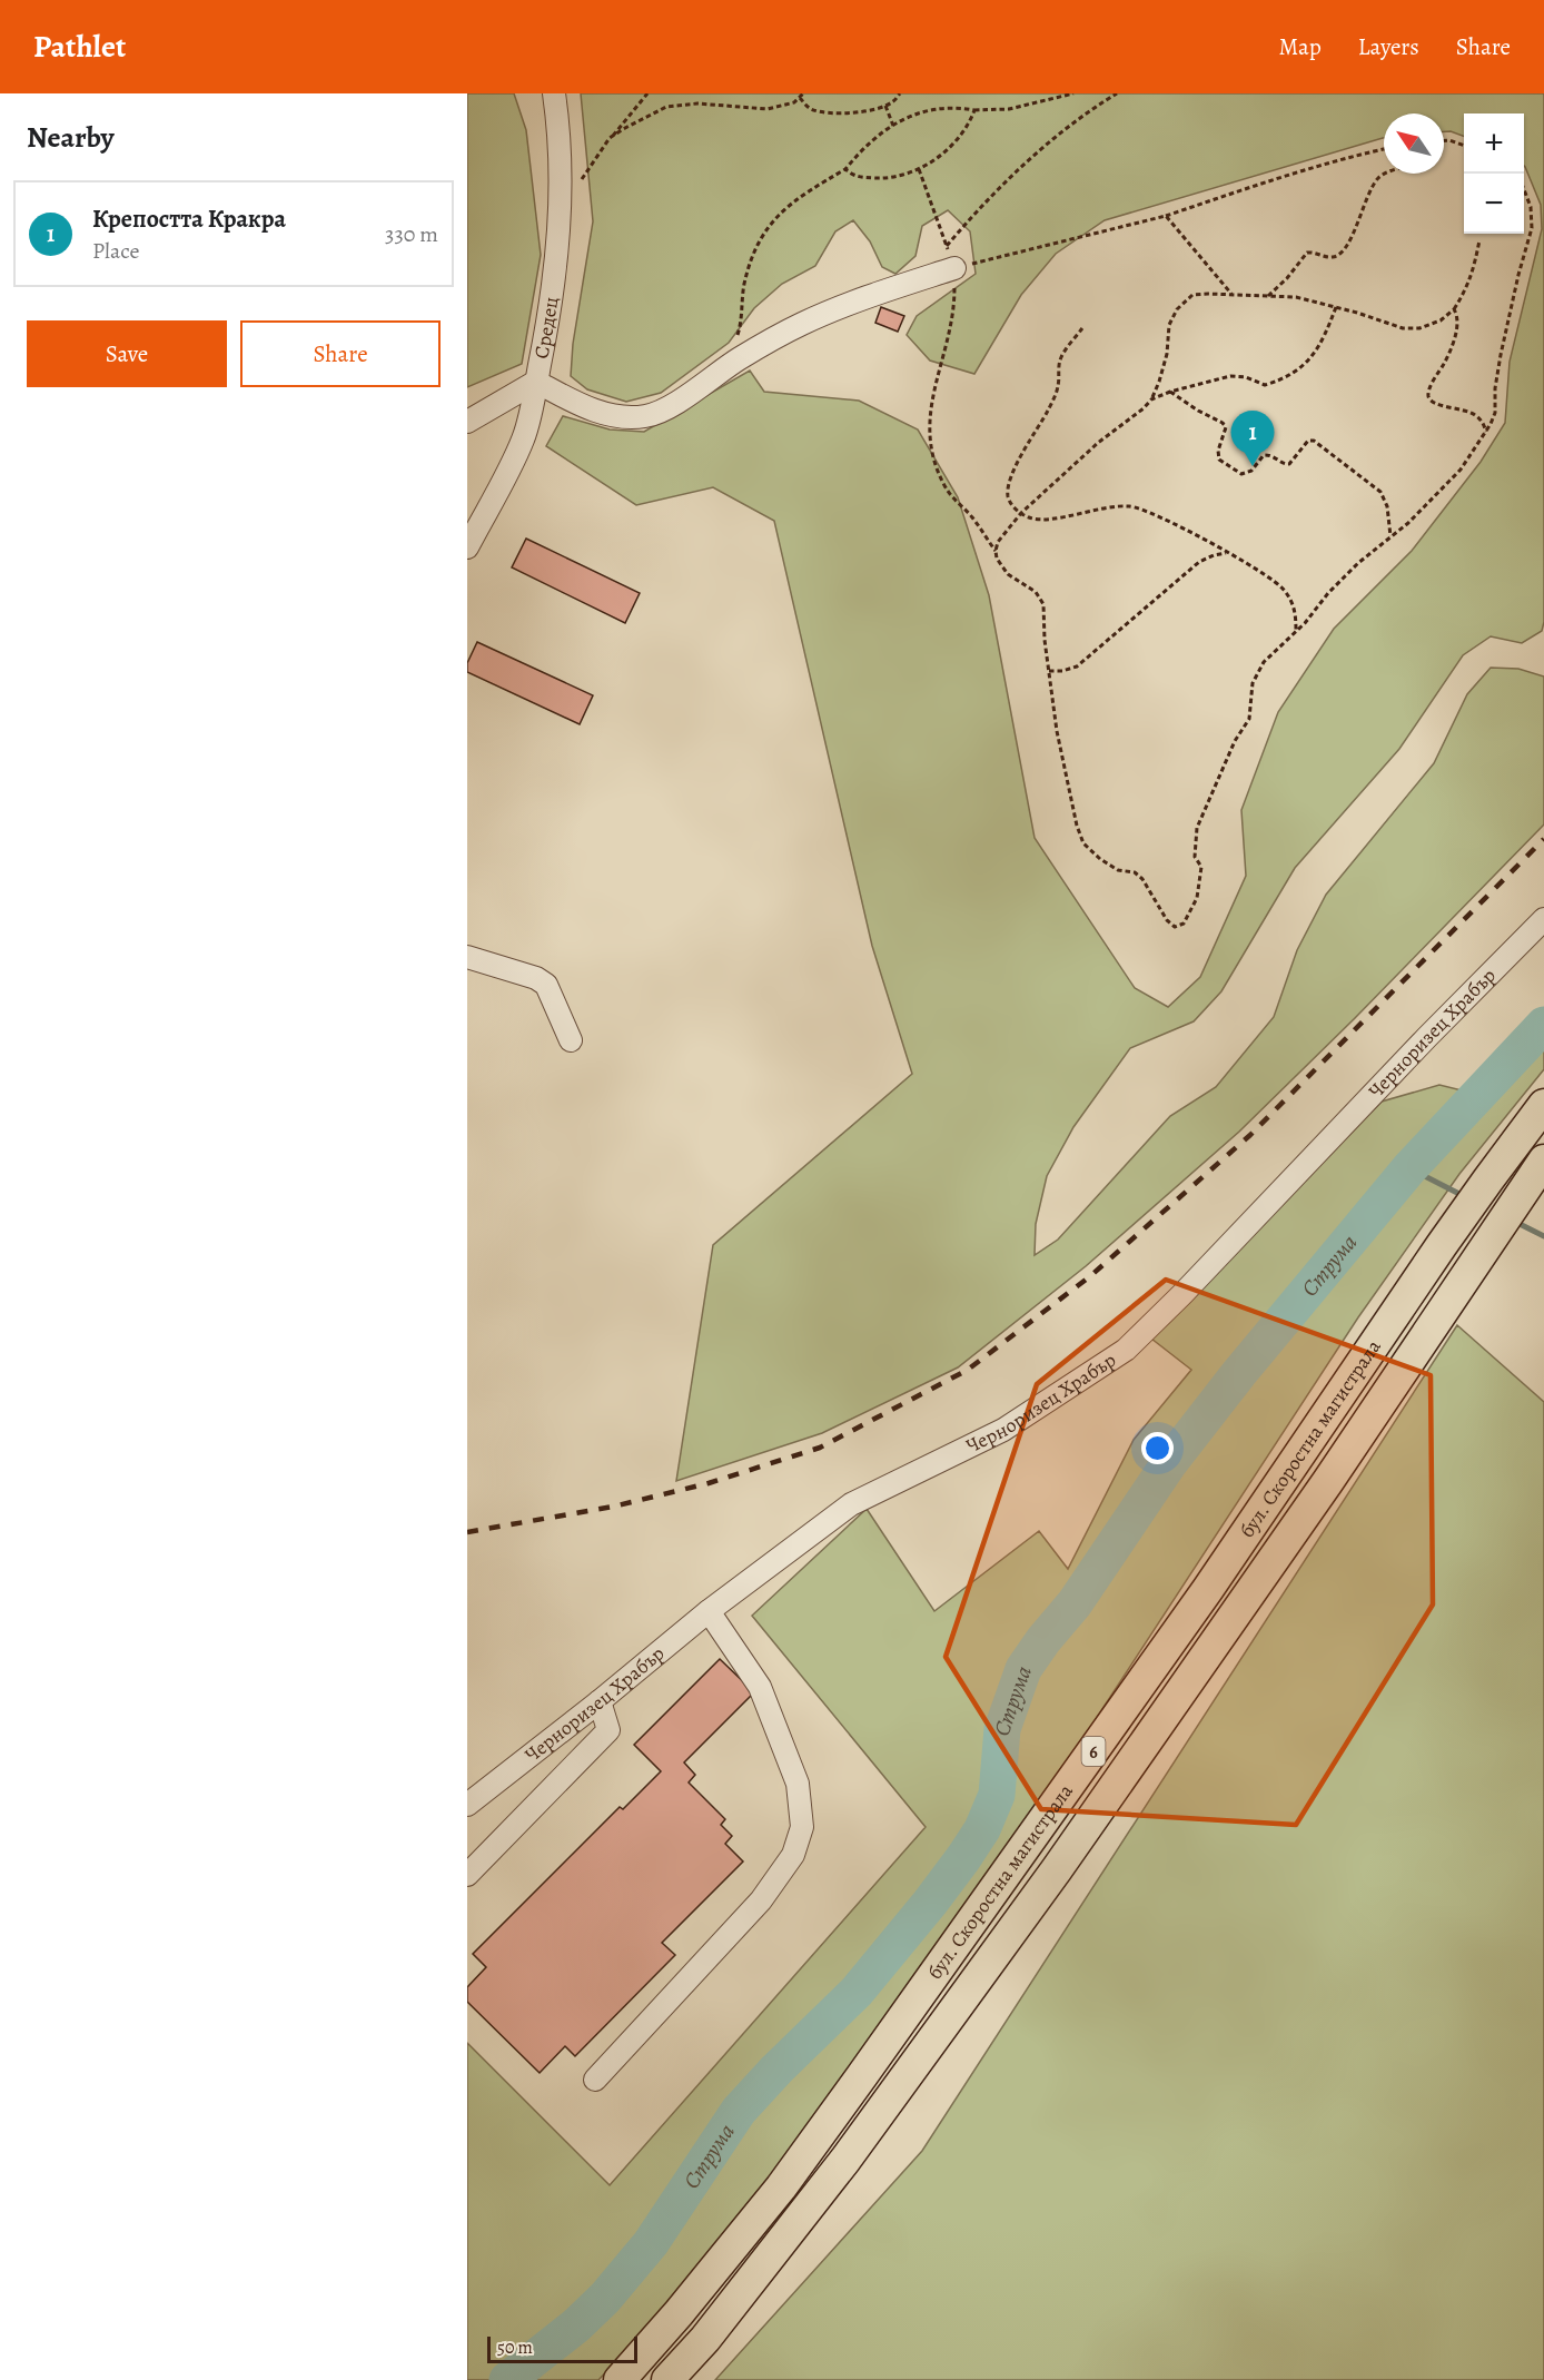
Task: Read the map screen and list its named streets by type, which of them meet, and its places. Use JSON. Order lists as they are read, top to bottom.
{
  "streets": {
    "highway": ["бул. Скоростна магистрала", "6"],
    "street": ["Средец", "Черноризец Храбър"]
  },
  "water": ["Струма"],
  "scale_bar": "50 m",
  "north": "top left",
  "page": {
    "header": "Pathlet",
    "nav": ["Map", "Layers", "Share"],
    "heading": "Nearby",
    "map_buttons": ["+", "−"],
    "list": [
      {
        "mark": "1",
        "name": "Крепостта Кракра",
        "note": "Place",
        "value": "330 m"
      }
    ],
    "buttons": ["Save", "Share"],
    "pins": "1",
    "scale": "50 m"
  }
}
